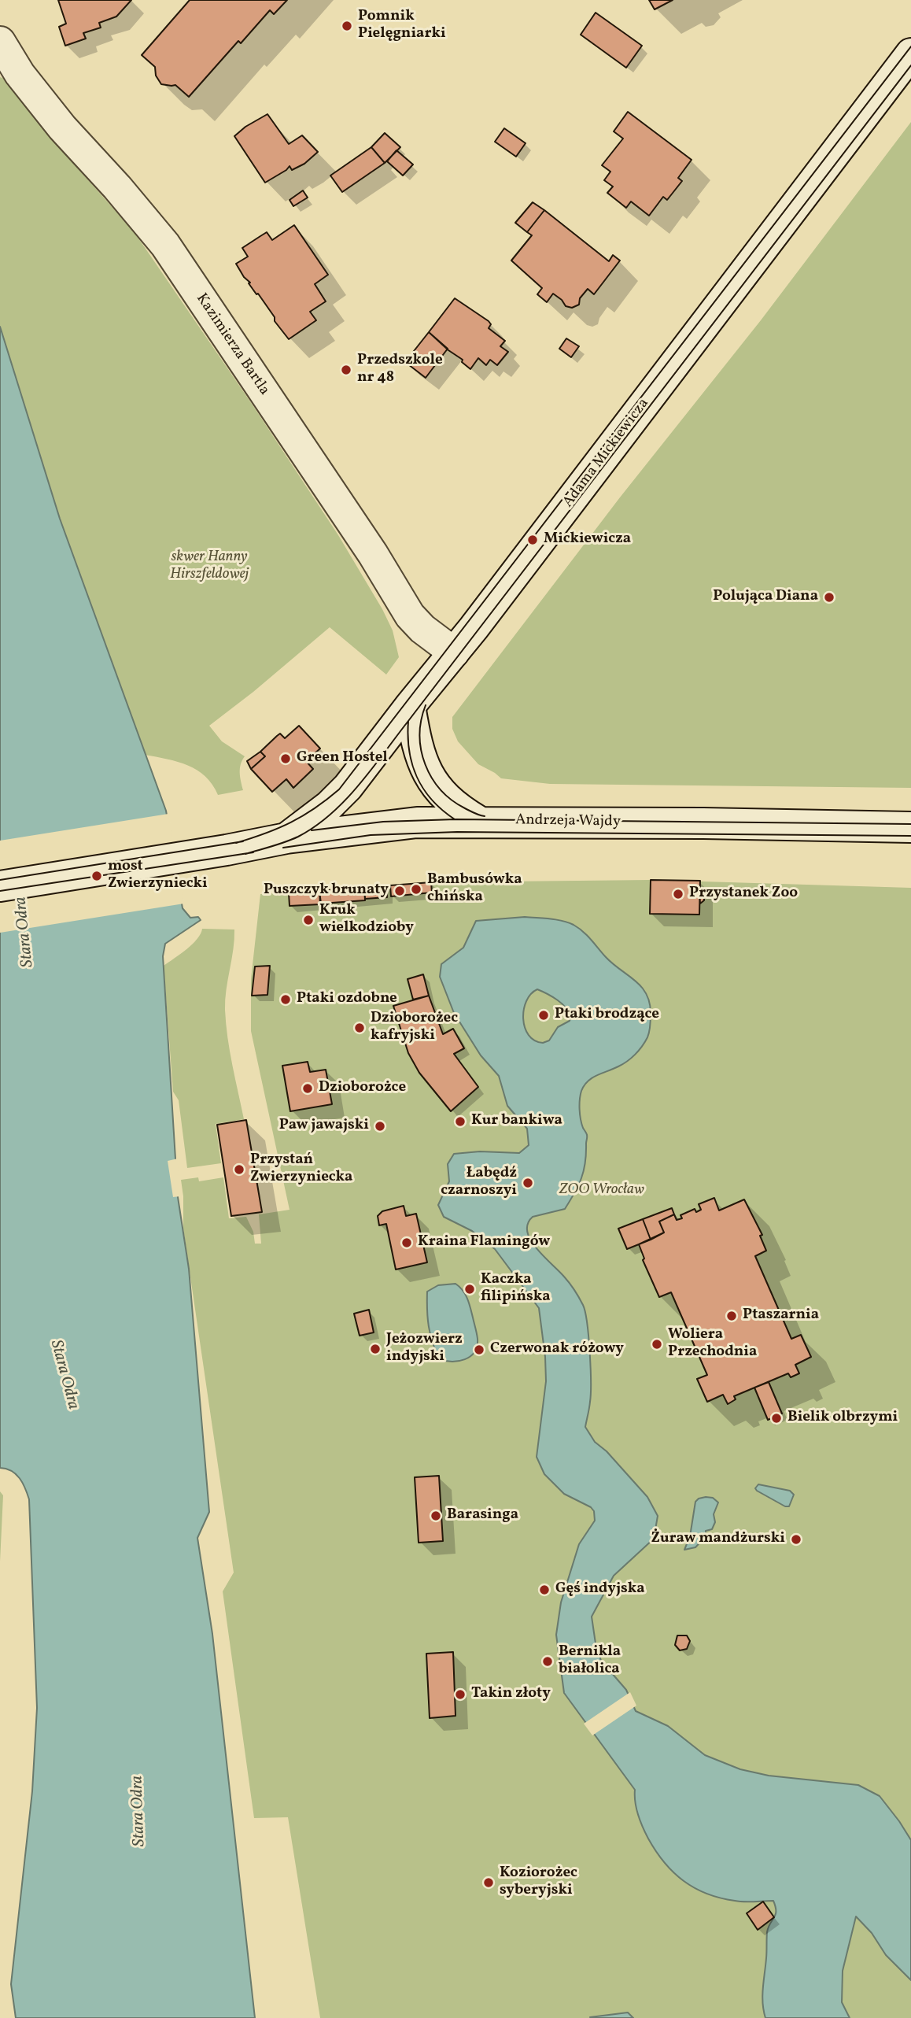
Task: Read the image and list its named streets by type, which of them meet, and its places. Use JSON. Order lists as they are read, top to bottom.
{
  "streets": {
    "main road": ["Kazimierza Bartla", "Adama Mickiewicza", "Andrzeja Wajdy"]
  },
  "crossings": [
    ["Kazimierza Bartla", "Adama Mickiewicza"],
    ["Adama Mickiewicza", "Andrzeja Wajdy"]
  ],
  "water": ["Stara Odra"],
  "parks": ["skwer Hanny Hirszfeldowej", "ZOO Wrocław"],
  "places": [
    "Pomnik Pielęgniarki",
    "Przedszkole nr 48",
    "Mickiewicza",
    "Polująca Diana",
    "Green Hostel",
    "most Zwierzyniecki",
    "Bambusówka chińska",
    "Puszczyk brunaty",
    "Przystanek Zoo",
    "Kruk wielkodzioby",
    "Ptaki ozdobne",
    "Ptaki brodzące",
    "Dzioborożec kafryjski",
    "Dzioborożce",
    "Kur bankiwa",
    "Paw jawajski",
    "Przystań Zwierzyniecka",
    "Łabędź czarnoszyi",
    "Kraina Flamingów",
    "Kaczka filipińska",
    "Ptaszarnia",
    "Woliera Przechodnia",
    "Jeżozwierz indyjski",
    "Czerwonak różowy",
    "Bielik olbrzymi",
    "Barasinga",
    "Żuraw mandżurski",
    "Gęś indyjska",
    "Bernikla białolica",
    "Takin złoty",
    "Koziorożec syberyjski"
  ]
}
